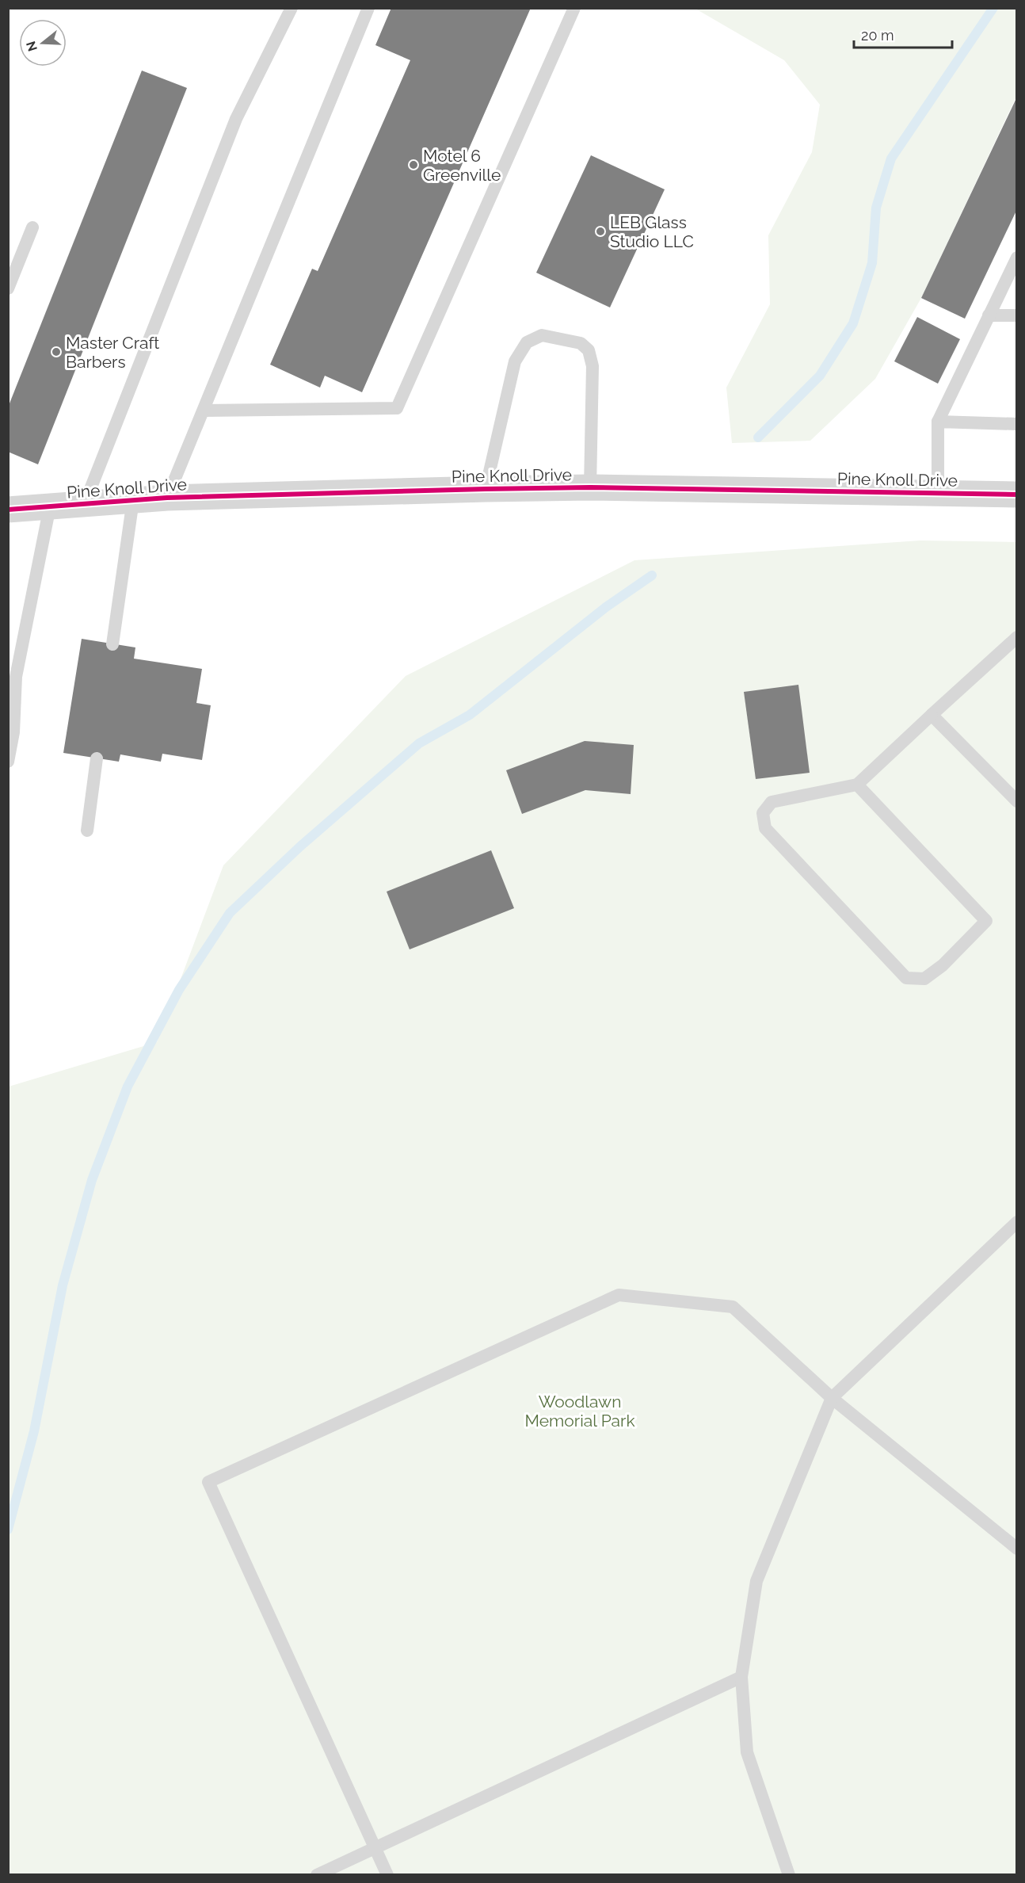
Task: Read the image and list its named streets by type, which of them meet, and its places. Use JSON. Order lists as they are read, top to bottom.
{
  "streets": {
    "street": ["Pine Knoll Drive"]
  },
  "parks": ["Woodlawn Memorial Park"],
  "places": ["Motel 6 Greenville", "LEB Glass Studio LLC", "Master Craft Barbers"],
  "scale_bar": "20 m",
  "north": "left"
}
